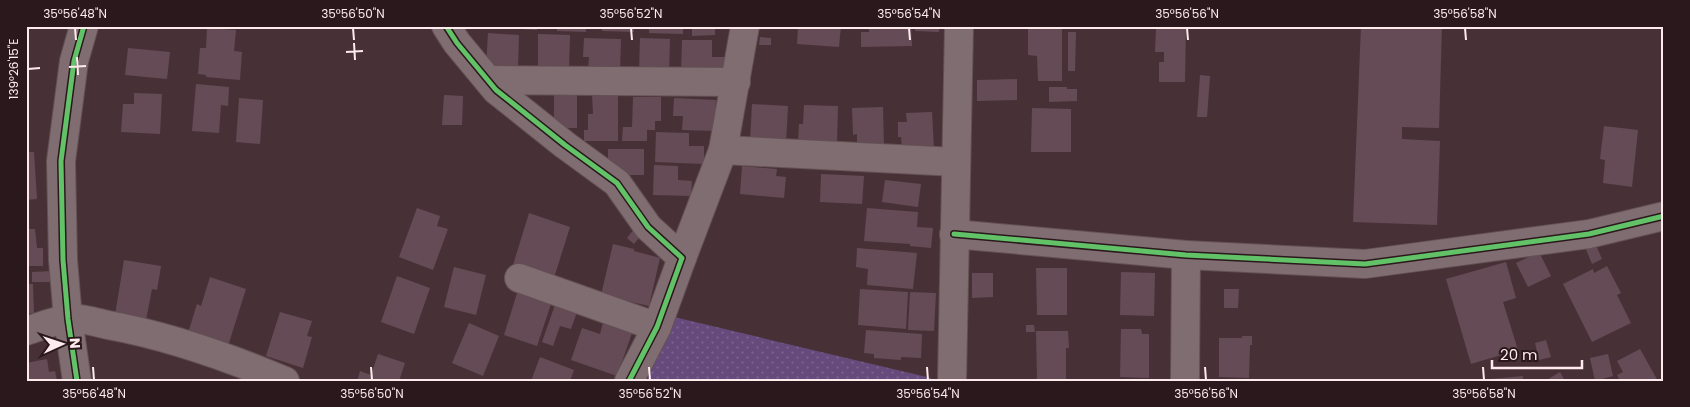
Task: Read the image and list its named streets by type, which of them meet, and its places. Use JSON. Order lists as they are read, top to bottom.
{
  "scale_bar": "20 m",
  "north": "right",
  "coordinates": [
    "35°56'48\"N",
    "35°56'50\"N",
    "35°56'52\"N",
    "35°56'54\"N",
    "35°56'56\"N",
    "35°56'58\"N",
    "139°26'15\"E"
  ]
}
